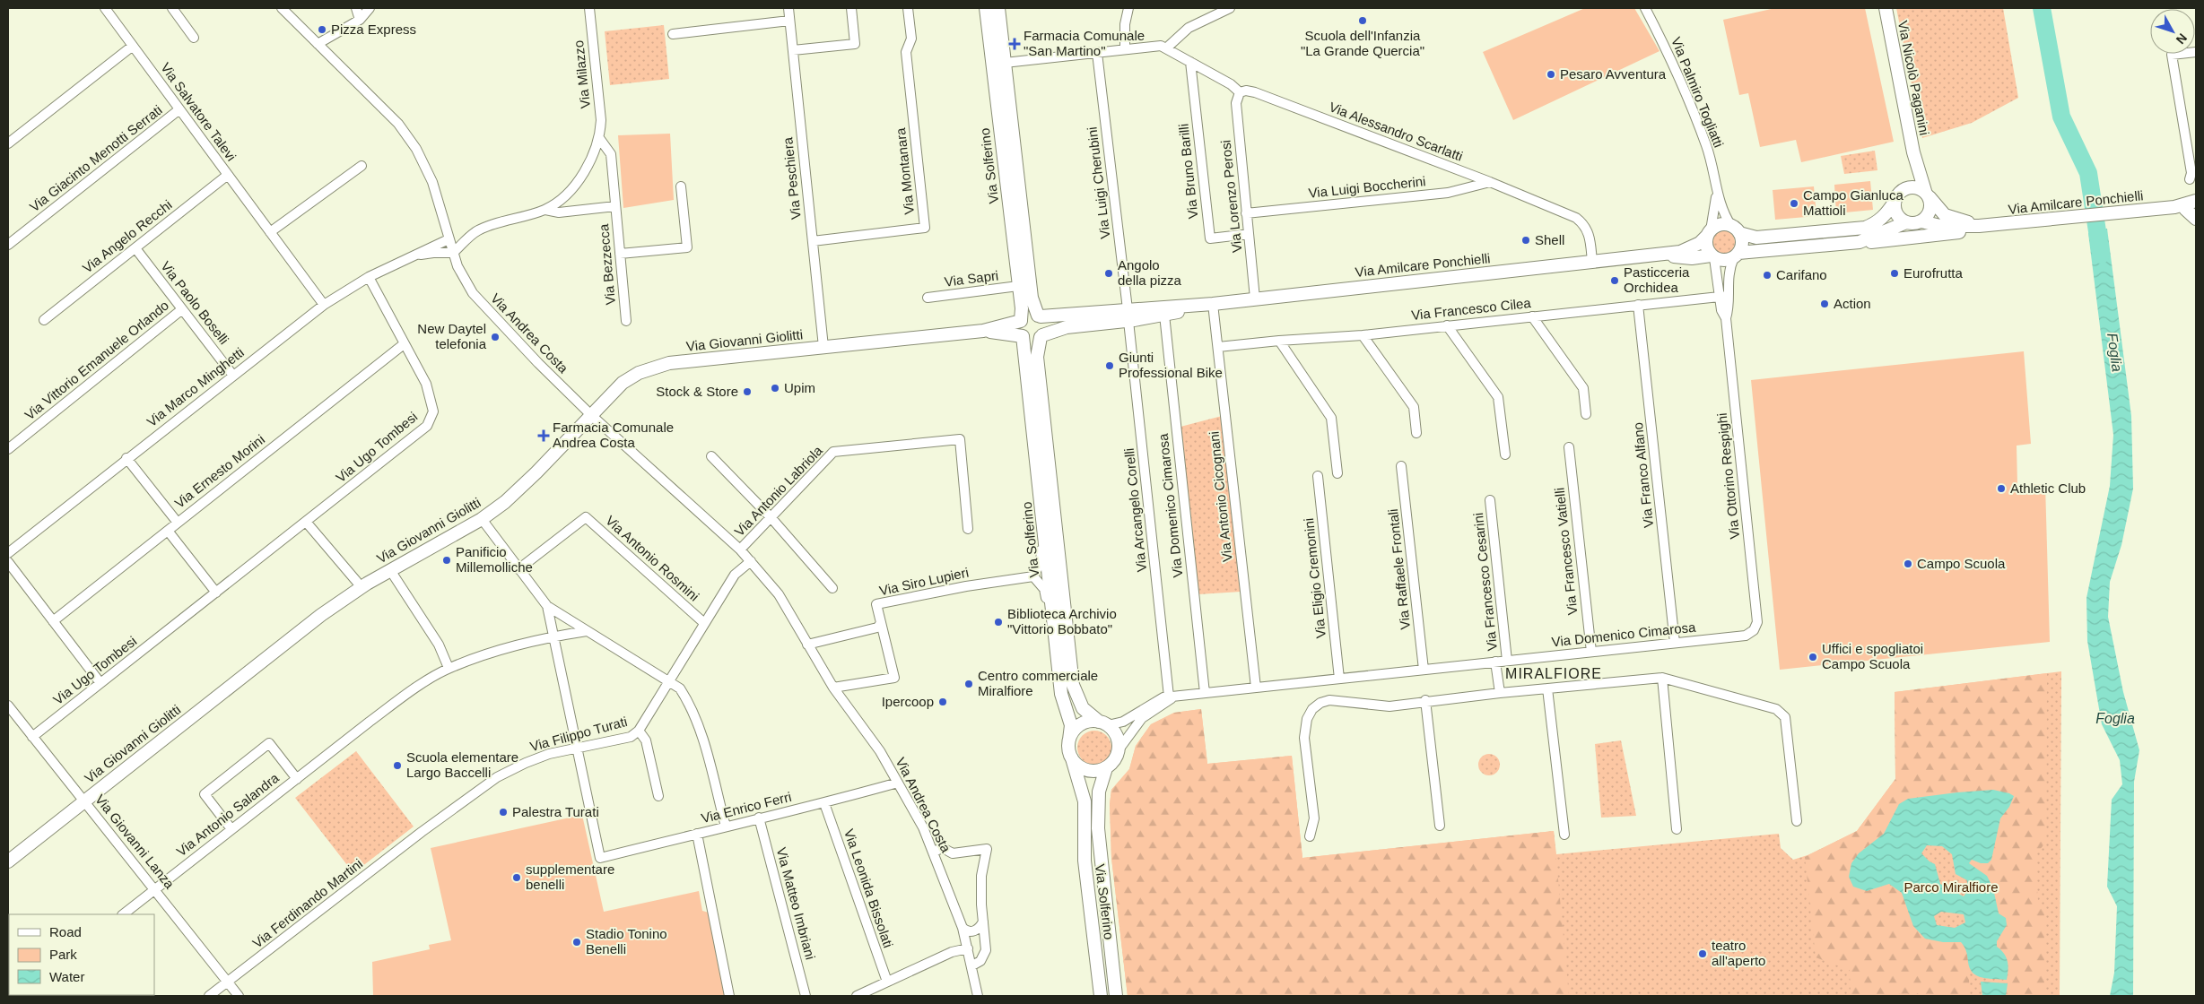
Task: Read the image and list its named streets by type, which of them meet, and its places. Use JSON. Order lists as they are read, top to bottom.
{
  "streets": {
    "main road": [
      "Via Nicolò Paganini",
      "Via Solferino",
      "Via Amilcare Ponchielli",
      "Via Giovanni Giolitti"
    ],
    "street": [
      "Via Milazzo",
      "Via Palmiro Togliatti",
      "Via Salvatore Talevi",
      "Via Alessandro Scarlatti",
      "Via Giacinto Menotti Serrati",
      "Via Montanara",
      "Via Bruno Barilli",
      "Via Peschiera",
      "Via Luigi Cherubini",
      "Via Luigi Boccherini",
      "Via Lorenzo Perosi",
      "Via Angelo Recchi",
      "Via Bezzecca",
      "Via Sapri",
      "Via Paolo Boselli",
      "Via Francesco Cilea",
      "Via Andrea Costa",
      "Via Vittorio Emanuele Orlando",
      "Via Marco Minghetti",
      "Via Ugo Tombesi",
      "Via Ernesto Morini",
      "Via Franco Alfano",
      "Via Ottorino Respighi",
      "Via Antonio Labriola",
      "Via Antonio Cicognani",
      "Via Domenico Cimarosa",
      "Via Arcangelo Corelli",
      "Via Francesco Vatielli",
      "Via Antonio Rosmini",
      "Via Raffaele Frontali",
      "Via Eligio Cremonini",
      "Via Siro Lupieri",
      "Via Francesco Cesarini",
      "Via Filippo Turati",
      "Via Enrico Ferri",
      "Via Antonio Salandra",
      "Via Giovanni Lanza",
      "Via Leonida Bissolati",
      "Via Ferdinando Martini",
      "Via Matteo Imbriani"
    ]
  },
  "crossings": [
    ["Via Milazzo", "Via Bezzecca"],
    ["Via Milazzo", "Via Andrea Costa"],
    ["Via Milazzo", "Via Marco Minghetti"],
    ["Via Nicolò Paganini", "Via Amilcare Ponchielli"],
    ["Via Palmiro Togliatti", "Via Amilcare Ponchielli"],
    ["Via Palmiro Togliatti", "Via Ottorino Respighi"],
    ["Via Salvatore Talevi", "Via Giacinto Menotti Serrati"],
    ["Via Salvatore Talevi", "Via Angelo Recchi"],
    ["Via Salvatore Talevi", "Via Marco Minghetti"],
    ["Via Alessandro Scarlatti", "Via Luigi Boccherini"],
    ["Via Alessandro Scarlatti", "Via Lorenzo Perosi"],
    ["Via Alessandro Scarlatti", "Via Amilcare Ponchielli"],
    ["Via Solferino", "Via Amilcare Ponchielli"],
    ["Via Solferino", "Via Sapri"],
    ["Via Solferino", "Via Giovanni Giolitti"],
    ["Via Solferino", "Via Domenico Cimarosa"],
    ["Via Montanara", "Via Peschiera"],
    ["Via Bruno Barilli", "Via Lorenzo Perosi"],
    ["Via Peschiera", "Via Giovanni Giolitti"],
    ["Via Luigi Cherubini", "Via Amilcare Ponchielli"],
    ["Via Luigi Cherubini", "Via Arcangelo Corelli"],
    ["Via Luigi Boccherini", "Via Lorenzo Perosi"],
    ["Via Lorenzo Perosi", "Via Amilcare Ponchielli"],
    ["Via Amilcare Ponchielli", "Via Giovanni Giolitti"],
    ["Via Amilcare Ponchielli", "Via Ottorino Respighi"],
    ["Via Amilcare Ponchielli", "Via Antonio Cicognani"],
    ["Via Amilcare Ponchielli", "Via Domenico Cimarosa"],
    ["Via Amilcare Ponchielli", "Via Arcangelo Corelli"],
    ["Via Angelo Recchi", "Via Paolo Boselli"],
    ["Via Paolo Boselli", "Via Vittorio Emanuele Orlando"],
    ["Via Paolo Boselli", "Via Marco Minghetti"],
    ["Via Francesco Cilea", "Via Franco Alfano"],
    ["Via Francesco Cilea", "Via Ottorino Respighi"],
    ["Via Francesco Cilea", "Via Antonio Cicognani"],
    ["Via Andrea Costa", "Via Giovanni Giolitti"],
    ["Via Andrea Costa", "Via Marco Minghetti"],
    ["Via Andrea Costa", "Via Antonio Labriola"],
    ["Via Andrea Costa", "Via Siro Lupieri"],
    ["Via Andrea Costa", "Via Filippo Turati"],
    ["Via Andrea Costa", "Via Enrico Ferri"],
    ["Via Giovanni Giolitti", "Via Giovanni Lanza"],
    ["Via Marco Minghetti", "Via Ugo Tombesi"],
    ["Via Ugo Tombesi", "Via Ernesto Morini"],
    ["Via Ugo Tombesi", "Via Giovanni Lanza"],
    ["Via Franco Alfano", "Via Domenico Cimarosa"],
    ["Via Ottorino Respighi", "Via Domenico Cimarosa"],
    ["Via Antonio Cicognani", "Via Domenico Cimarosa"],
    ["Via Domenico Cimarosa", "Via Arcangelo Corelli"],
    ["Via Domenico Cimarosa", "Via Francesco Vatielli"],
    ["Via Domenico Cimarosa", "Via Raffaele Frontali"],
    ["Via Domenico Cimarosa", "Via Eligio Cremonini"],
    ["Via Domenico Cimarosa", "Via Francesco Cesarini"],
    ["Via Antonio Rosmini", "Via Filippo Turati"],
    ["Via Filippo Turati", "Via Enrico Ferri"],
    ["Via Filippo Turati", "Via Ferdinando Martini"],
    ["Via Enrico Ferri", "Via Leonida Bissolati"],
    ["Via Enrico Ferri", "Via Matteo Imbriani"],
    ["Via Antonio Salandra", "Via Giovanni Lanza"],
    ["Via Giovanni Lanza", "Via Ferdinando Martini"]
  ],
  "districts": ["MIRALFIORE"],
  "water": ["Foglia"],
  "parks": ["Parco Miralfiore"],
  "places": {
    "other": [
      "Scuola dell'Infanzia \"La Grande Quercia\"",
      "Pizza Express",
      "Pesaro Avventura",
      "Campo Gianluca Mattioli",
      "Shell",
      "Angolo della pizza",
      "Eurofrutta",
      "Carifano",
      "Pasticceria Orchidea",
      "Action",
      "New Daytel telefonia",
      "Giunti Professional Bike",
      "Upim",
      "Stock & Store",
      "Athletic Club",
      "Panificio Millemolliche",
      "Campo Scuola",
      "Biblioteca Archivio \"Vittorio Bobbato\"",
      "Uffici e spogliatoi Campo Scuola",
      "Centro commerciale Miralfiore",
      "Ipercoop",
      "Scuola elementare Largo Baccelli",
      "Palestra Turati",
      "supplementare benelli",
      "Stadio Tonino Benelli",
      "teatro all'aperto"
    ],
    "health": ["Farmacia Comunale \"San Martino\"", "Farmacia Comunale Andrea Costa"]
  },
  "legend": ["Road", "Park", "Water"],
  "north": "bottom right"
}
